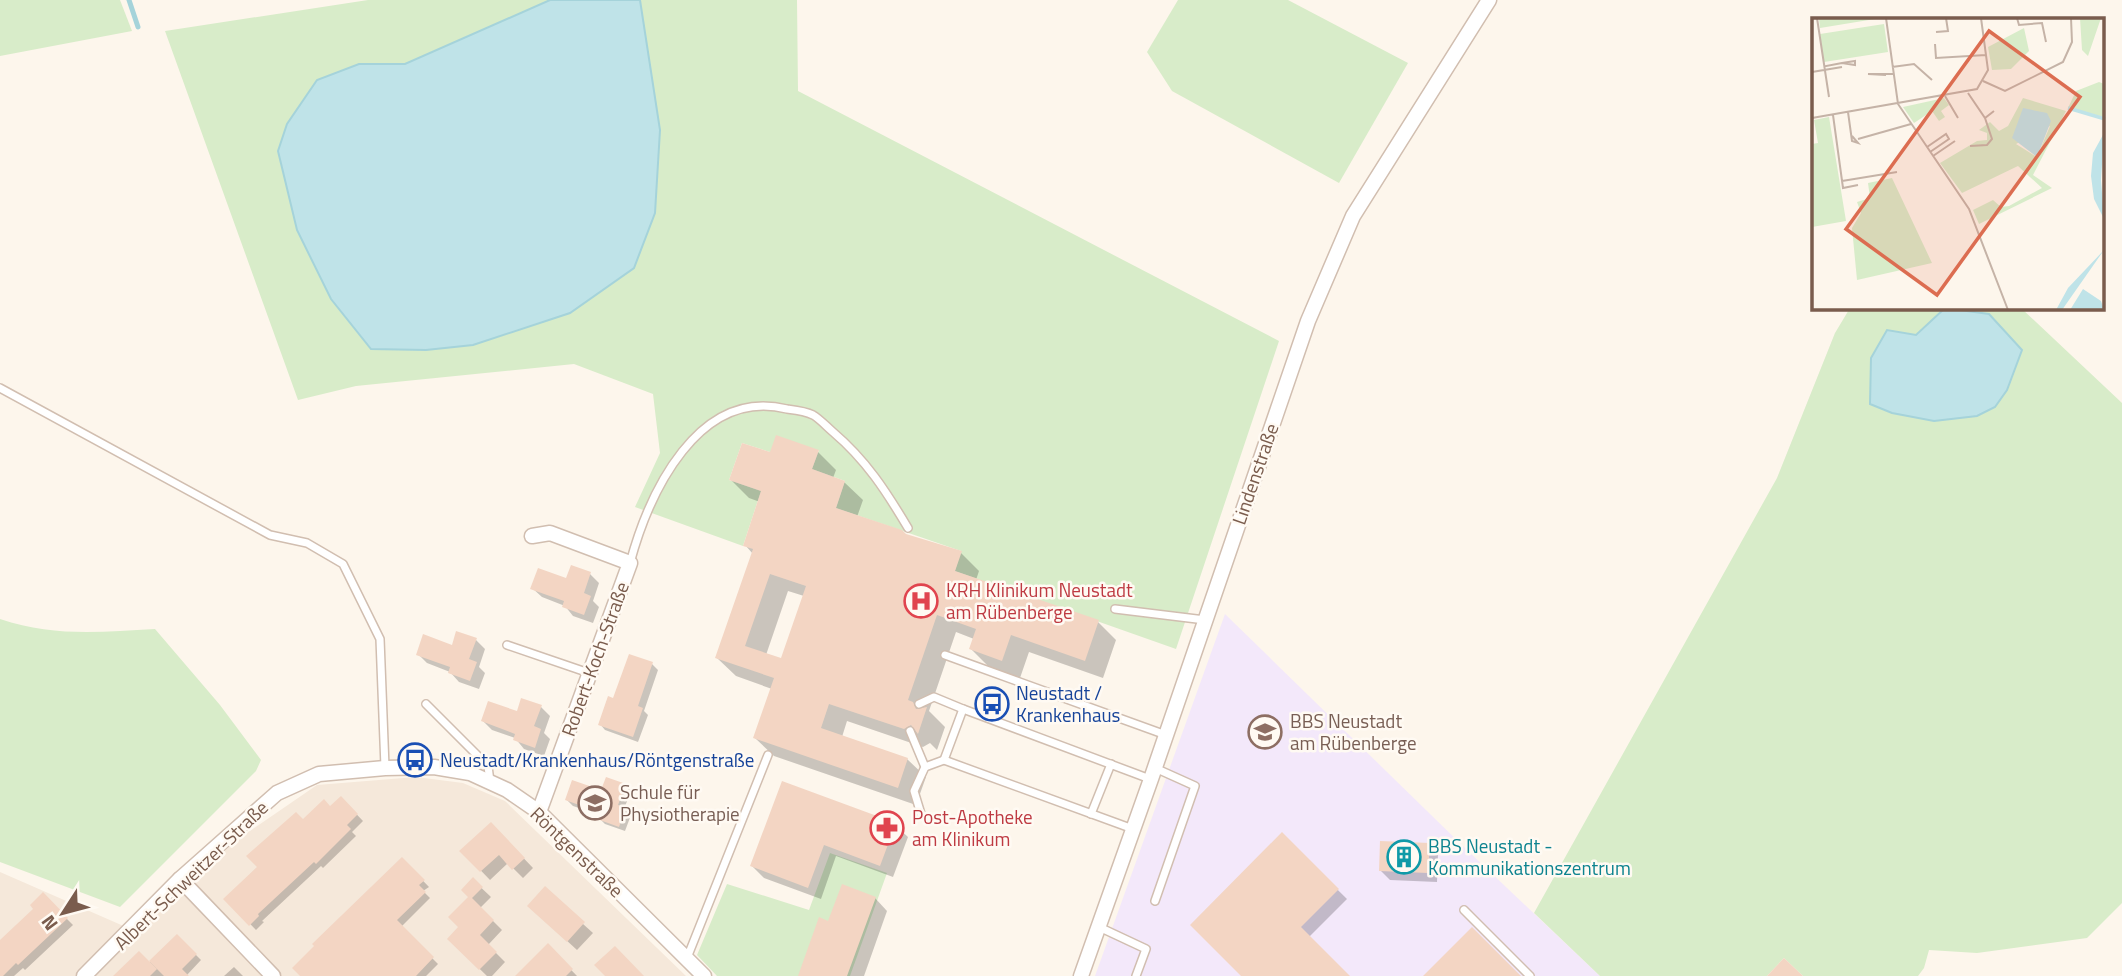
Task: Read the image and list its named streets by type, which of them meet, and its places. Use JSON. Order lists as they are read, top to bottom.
{
  "streets": {
    "street": [
      "Lindenstraße",
      "Robert-Koch-Straße",
      "Röntgenstraße",
      "Albert-Schweitzer-Straße"
    ]
  },
  "crossings": [
    ["Robert-Koch-Straße", "Röntgenstraße"],
    ["Röntgenstraße", "Albert-Schweitzer-Straße"]
  ],
  "places": {
    "hospital": ["KRH Klinikum Neustadt am Rübenberge"],
    "bus stop": ["Neustadt / Krankenhaus", "Neustadt/Krankenhaus/Röntgenstraße"],
    "school or university": ["BBS Neustadt am Rübenberge", "Schule für Physiotherapie"],
    "pharmacy": ["Post-Apotheke am Klinikum"],
    "building": ["BBS Neustadt - Kommunikationszentrum"]
  },
  "north": "bottom left"
}
